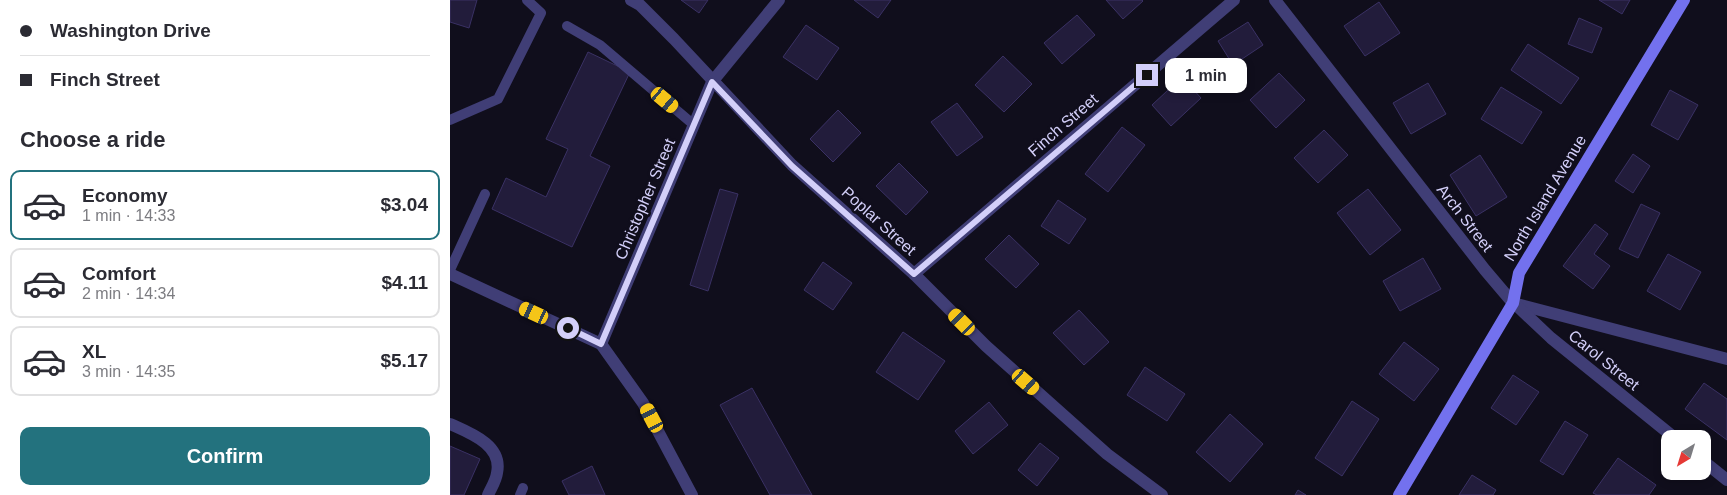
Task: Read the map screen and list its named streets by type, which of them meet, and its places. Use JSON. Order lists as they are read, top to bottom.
{
  "streets": {
    "street": [
      "Finch Street",
      "North Island Avenue",
      "Christopher Street",
      "Arch Street",
      "Poplar Street",
      "Carol Street"
    ]
  },
  "crossings": [
    ["Finch Street", "Poplar Street"],
    ["North Island Avenue", "Arch Street"],
    ["North Island Avenue", "Carol Street"],
    ["Christopher Street", "Poplar Street"],
    ["Arch Street", "Carol Street"]
  ],
  "north": "bottom left",
  "page": {
    "banner": ["Washington Drive", "Finch Street"],
    "bubble": "1 min",
    "heading": "Choose a ride",
    "list": [
      {
        "name": "Economy",
        "note": "1 min · 14:33",
        "value": "$3.04"
      },
      {
        "name": "Comfort",
        "note": "2 min · 14:34",
        "value": "$4.11"
      },
      {
        "name": "XL",
        "note": "3 min · 14:35",
        "value": "$5.17"
      }
    ],
    "buttons": "Confirm"
  }
}
